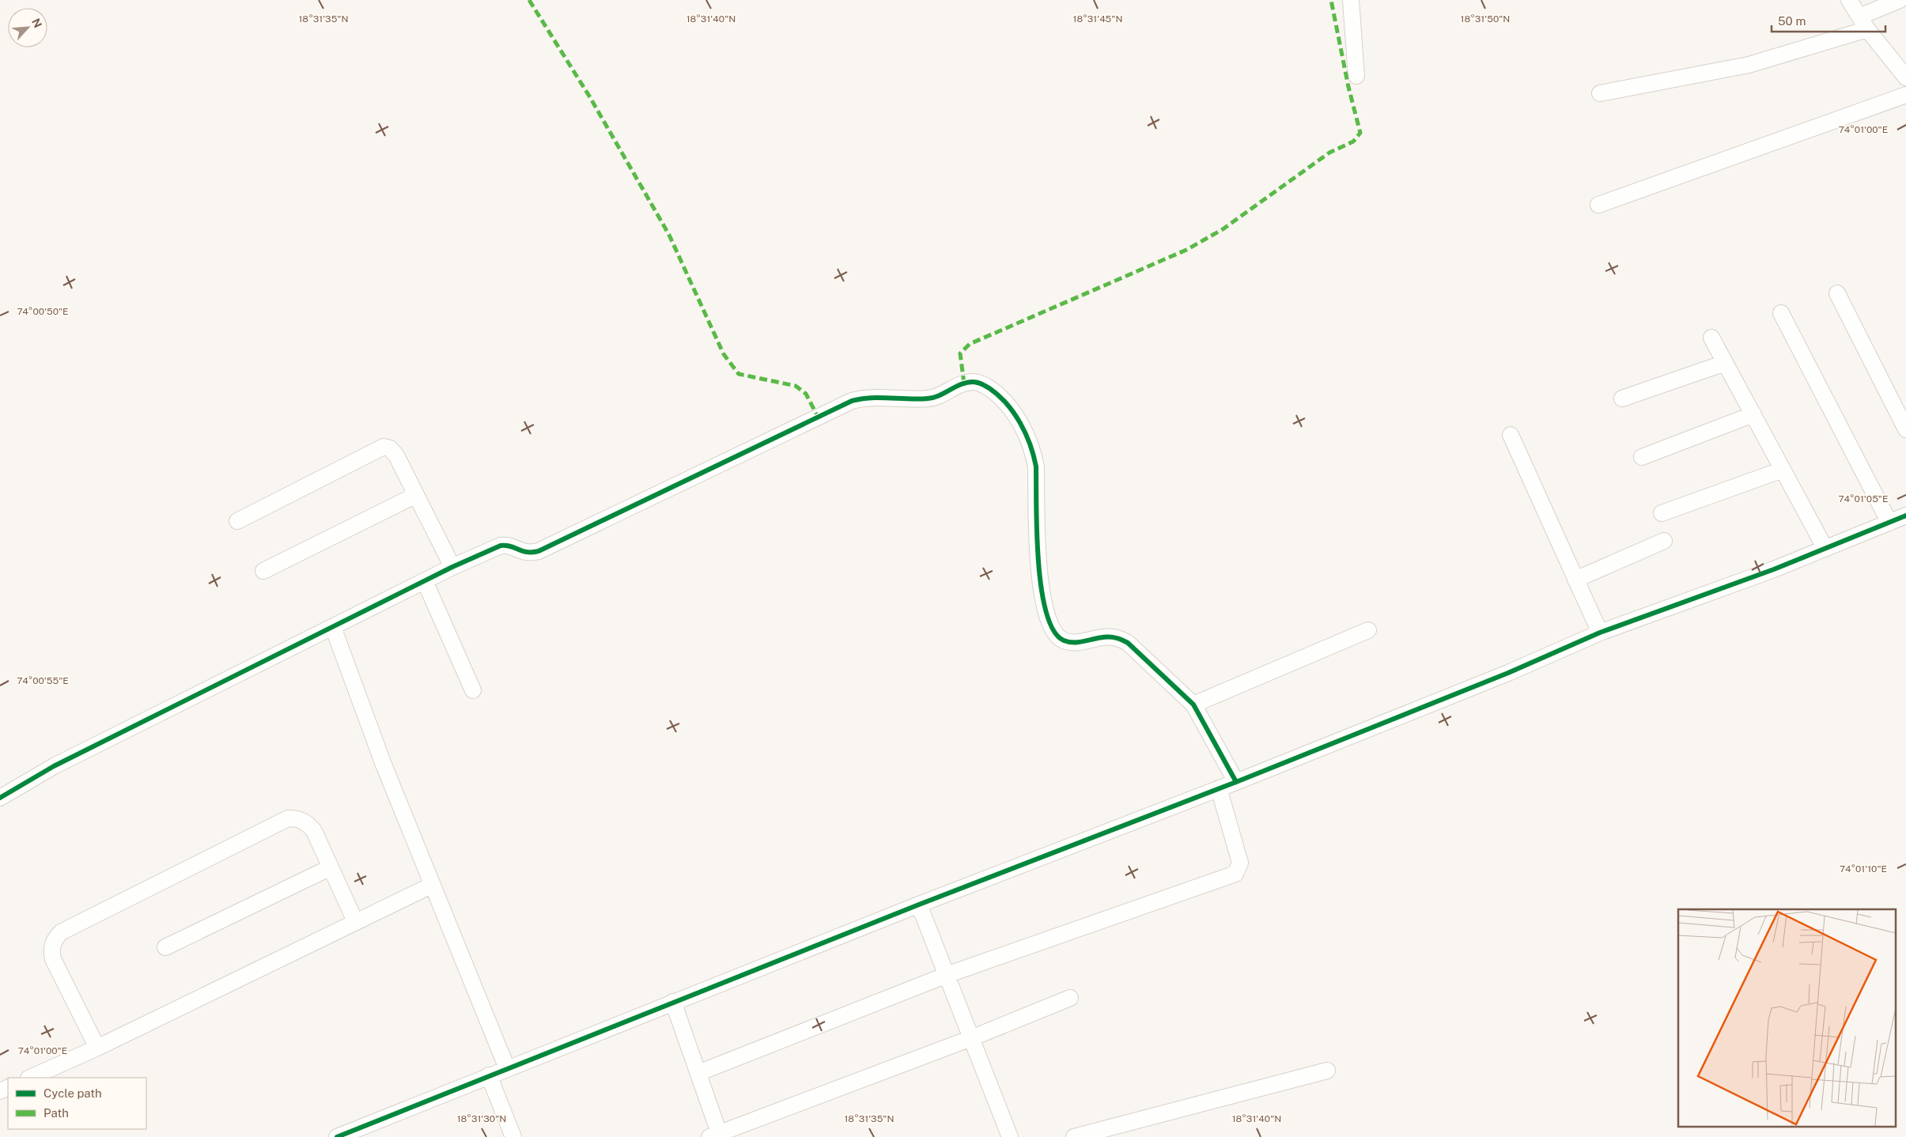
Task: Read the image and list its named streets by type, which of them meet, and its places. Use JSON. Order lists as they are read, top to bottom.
{
  "legend": ["Cycle path", "Path"],
  "scale_bar": "50 m",
  "north": "top right",
  "coordinates": [
    "18°31'35\"N",
    "18°31'40\"N",
    "18°31'45\"N",
    "18°31'50\"N",
    "74°01'00\"E",
    "74°00'50\"E",
    "74°01'05\"E",
    "74°00'55\"E",
    "74°01'10\"E",
    "18°31'30\"N"
  ]
}
